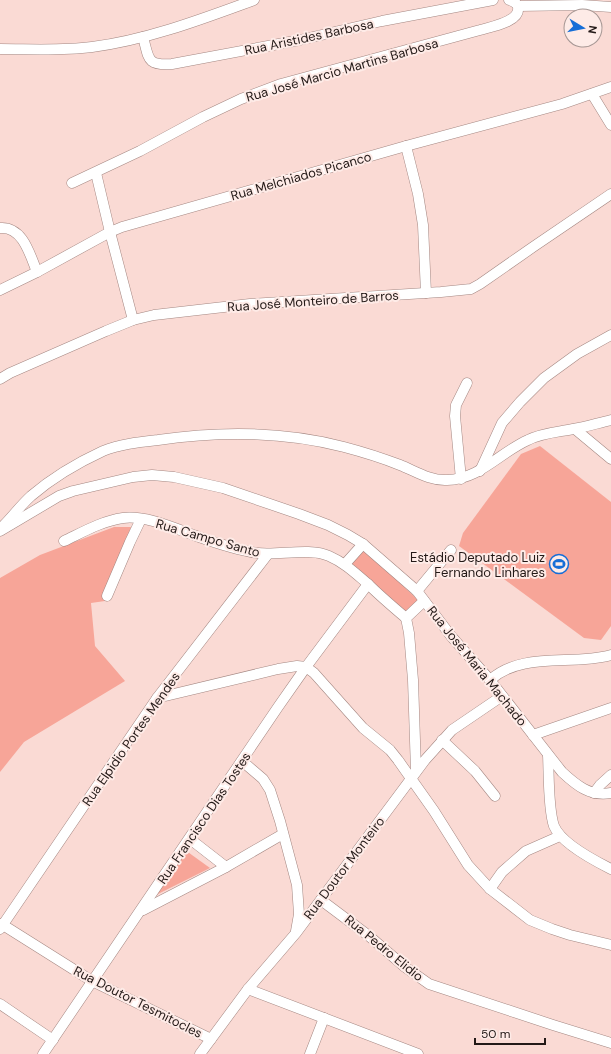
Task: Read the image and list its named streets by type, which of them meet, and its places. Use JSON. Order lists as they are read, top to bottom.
{
  "streets": {
    "street": [
      "Rua Aristides Barbosa",
      "Rua José Marcio Martins Barbosa",
      "Rua Melchiados Picanco",
      "Rua José Monteiro de Barros",
      "Rua Campo Santo",
      "Rua José Maria Machado",
      "Rua Elpidio Portes Mendes",
      "Rua Francisco Dias Tostes",
      "Rua Doutor Monteiro",
      "Rua Pedro Elidio",
      "Rua Doutor Tesmitocles"
    ]
  },
  "crossings": [
    ["Rua Campo Santo", "Rua Elpidio Portes Mendes"],
    ["Rua Campo Santo", "Rua Francisco Dias Tostes"],
    ["Rua José Maria Machado", "Rua Doutor Monteiro"],
    ["Rua Elpidio Portes Mendes", "Rua Doutor Tesmitocles"],
    ["Rua Francisco Dias Tostes", "Rua Doutor Tesmitocles"],
    ["Rua Doutor Monteiro", "Rua Pedro Elidio"],
    ["Rua Doutor Monteiro", "Rua Doutor Tesmitocles"]
  ],
  "places": {
    "sports": ["Estádio Deputado Luiz Fernando Linhares"]
  },
  "scale_bar": "50 m",
  "north": "right"
}
